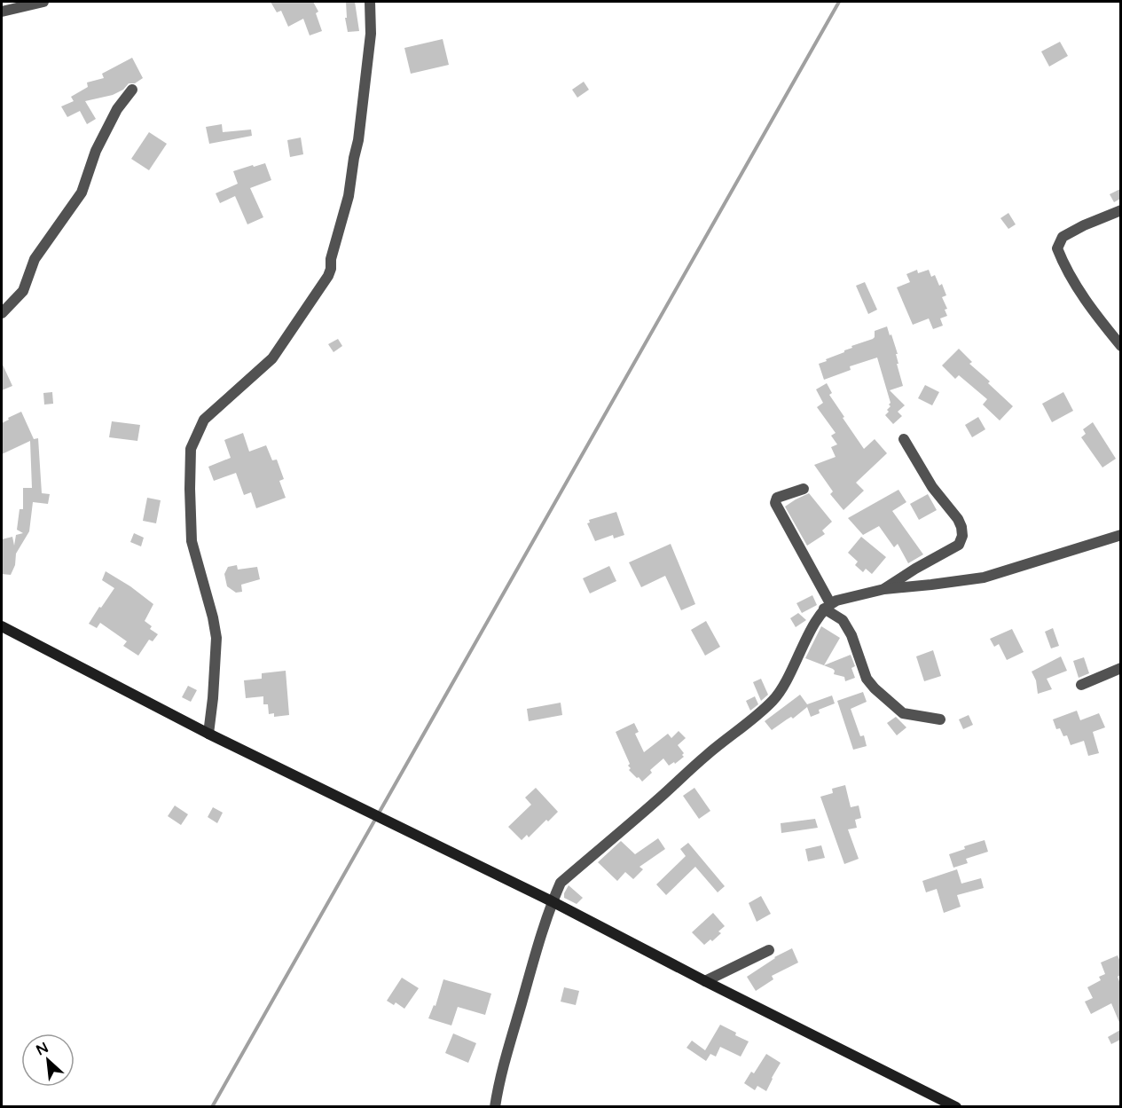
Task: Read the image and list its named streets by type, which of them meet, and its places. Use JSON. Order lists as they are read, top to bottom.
{
  "north": "top left"
}
